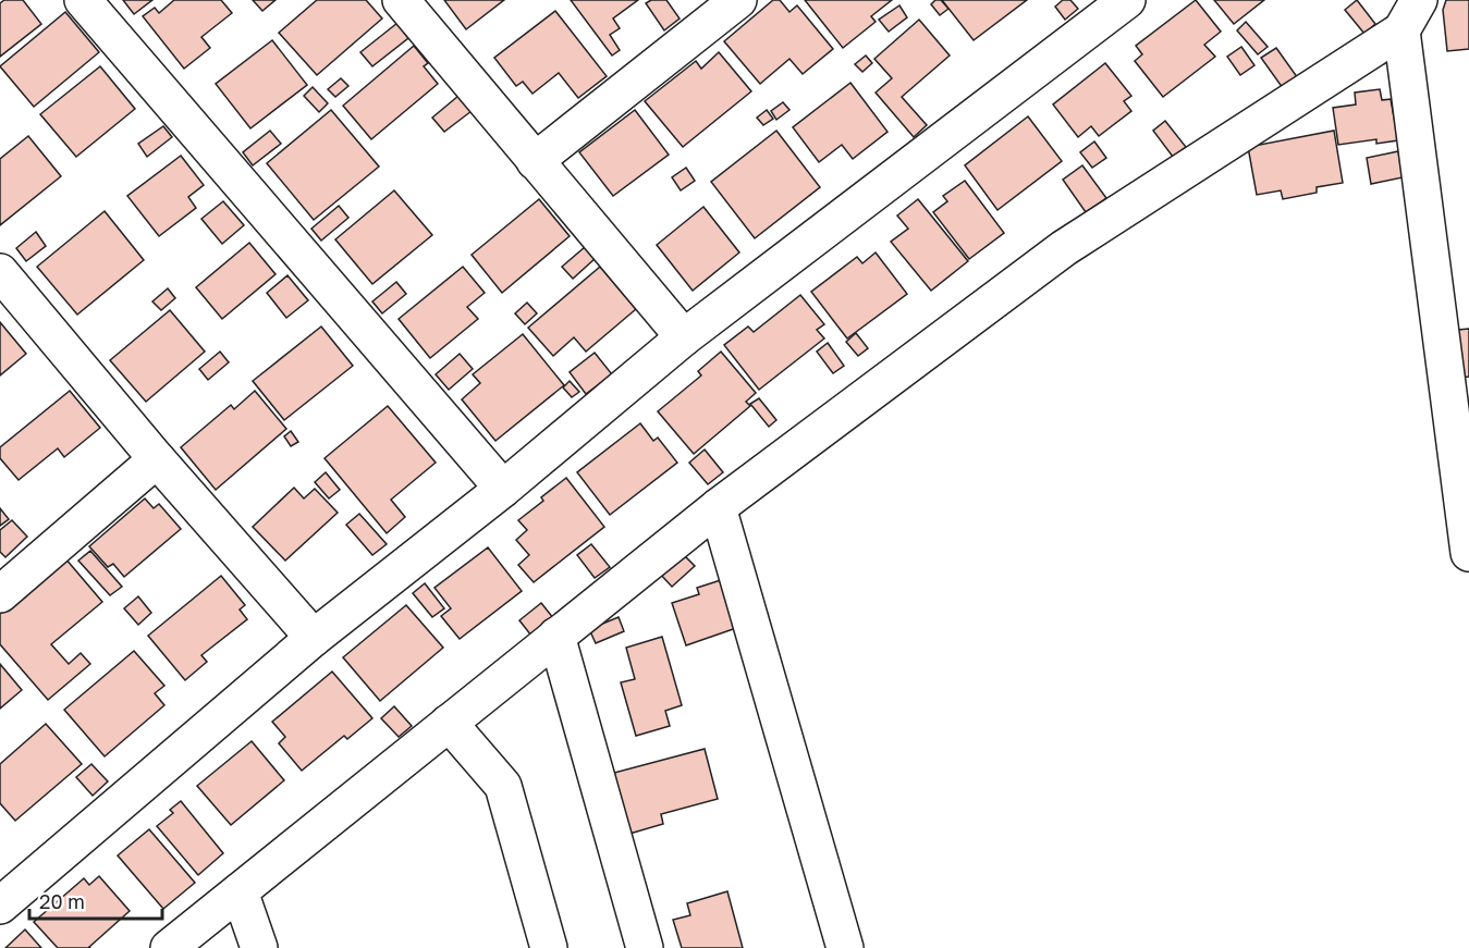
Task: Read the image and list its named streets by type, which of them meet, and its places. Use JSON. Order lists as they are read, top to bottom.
{
  "scale_bar": "20 m"
}
